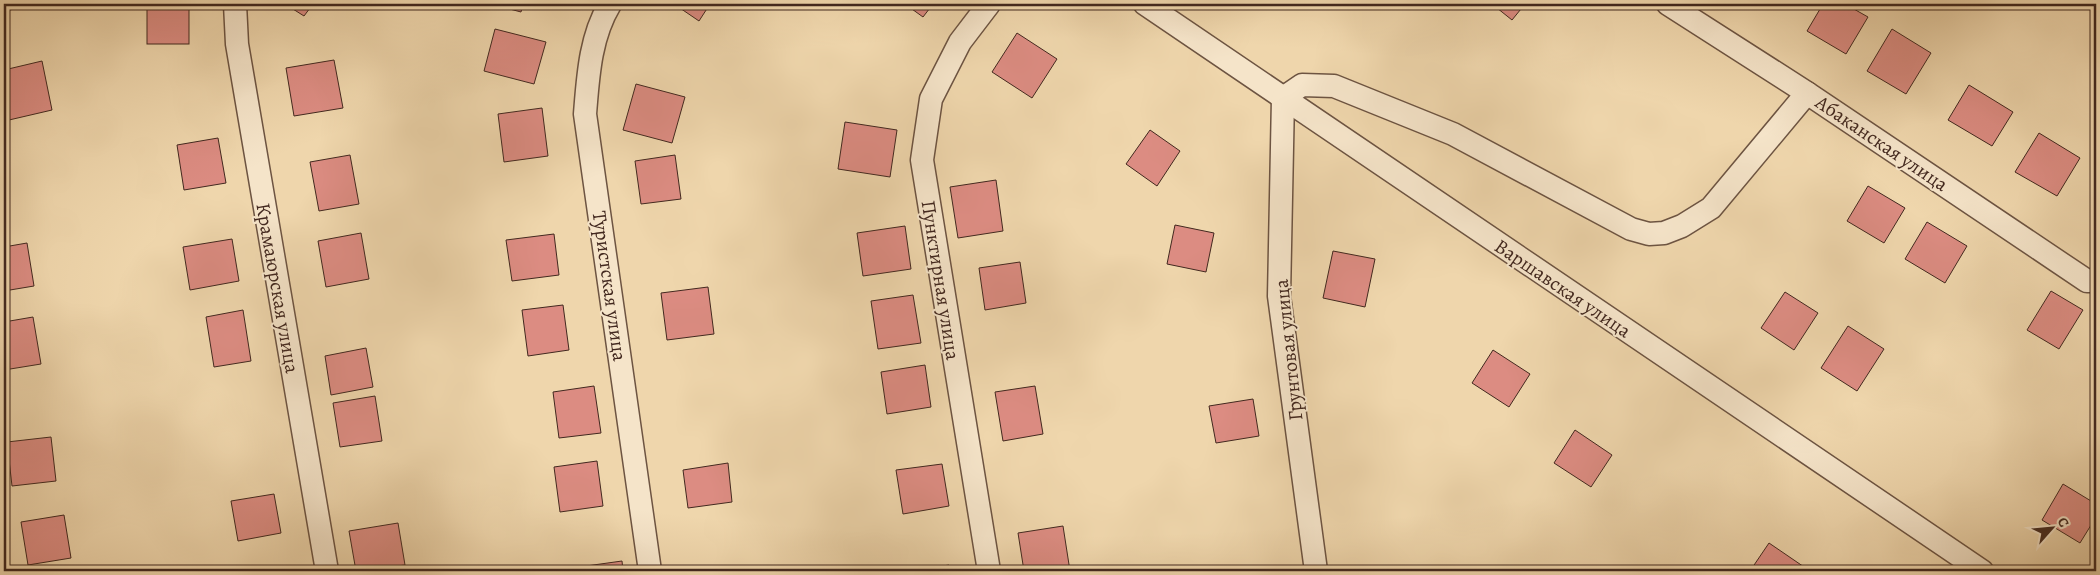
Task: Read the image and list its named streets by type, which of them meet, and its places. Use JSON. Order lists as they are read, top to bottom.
{
  "streets": {
    "street": [
      "Абаканская улица",
      "Пунктирная улица",
      "Туристская улица",
      "Крамаюрская улица",
      "Варшавская улица",
      "Грунтовая улица"
    ]
  },
  "crossings": [
    ["Варшавская улица", "Грунтовая улица"]
  ],
  "north": "top right"
}
